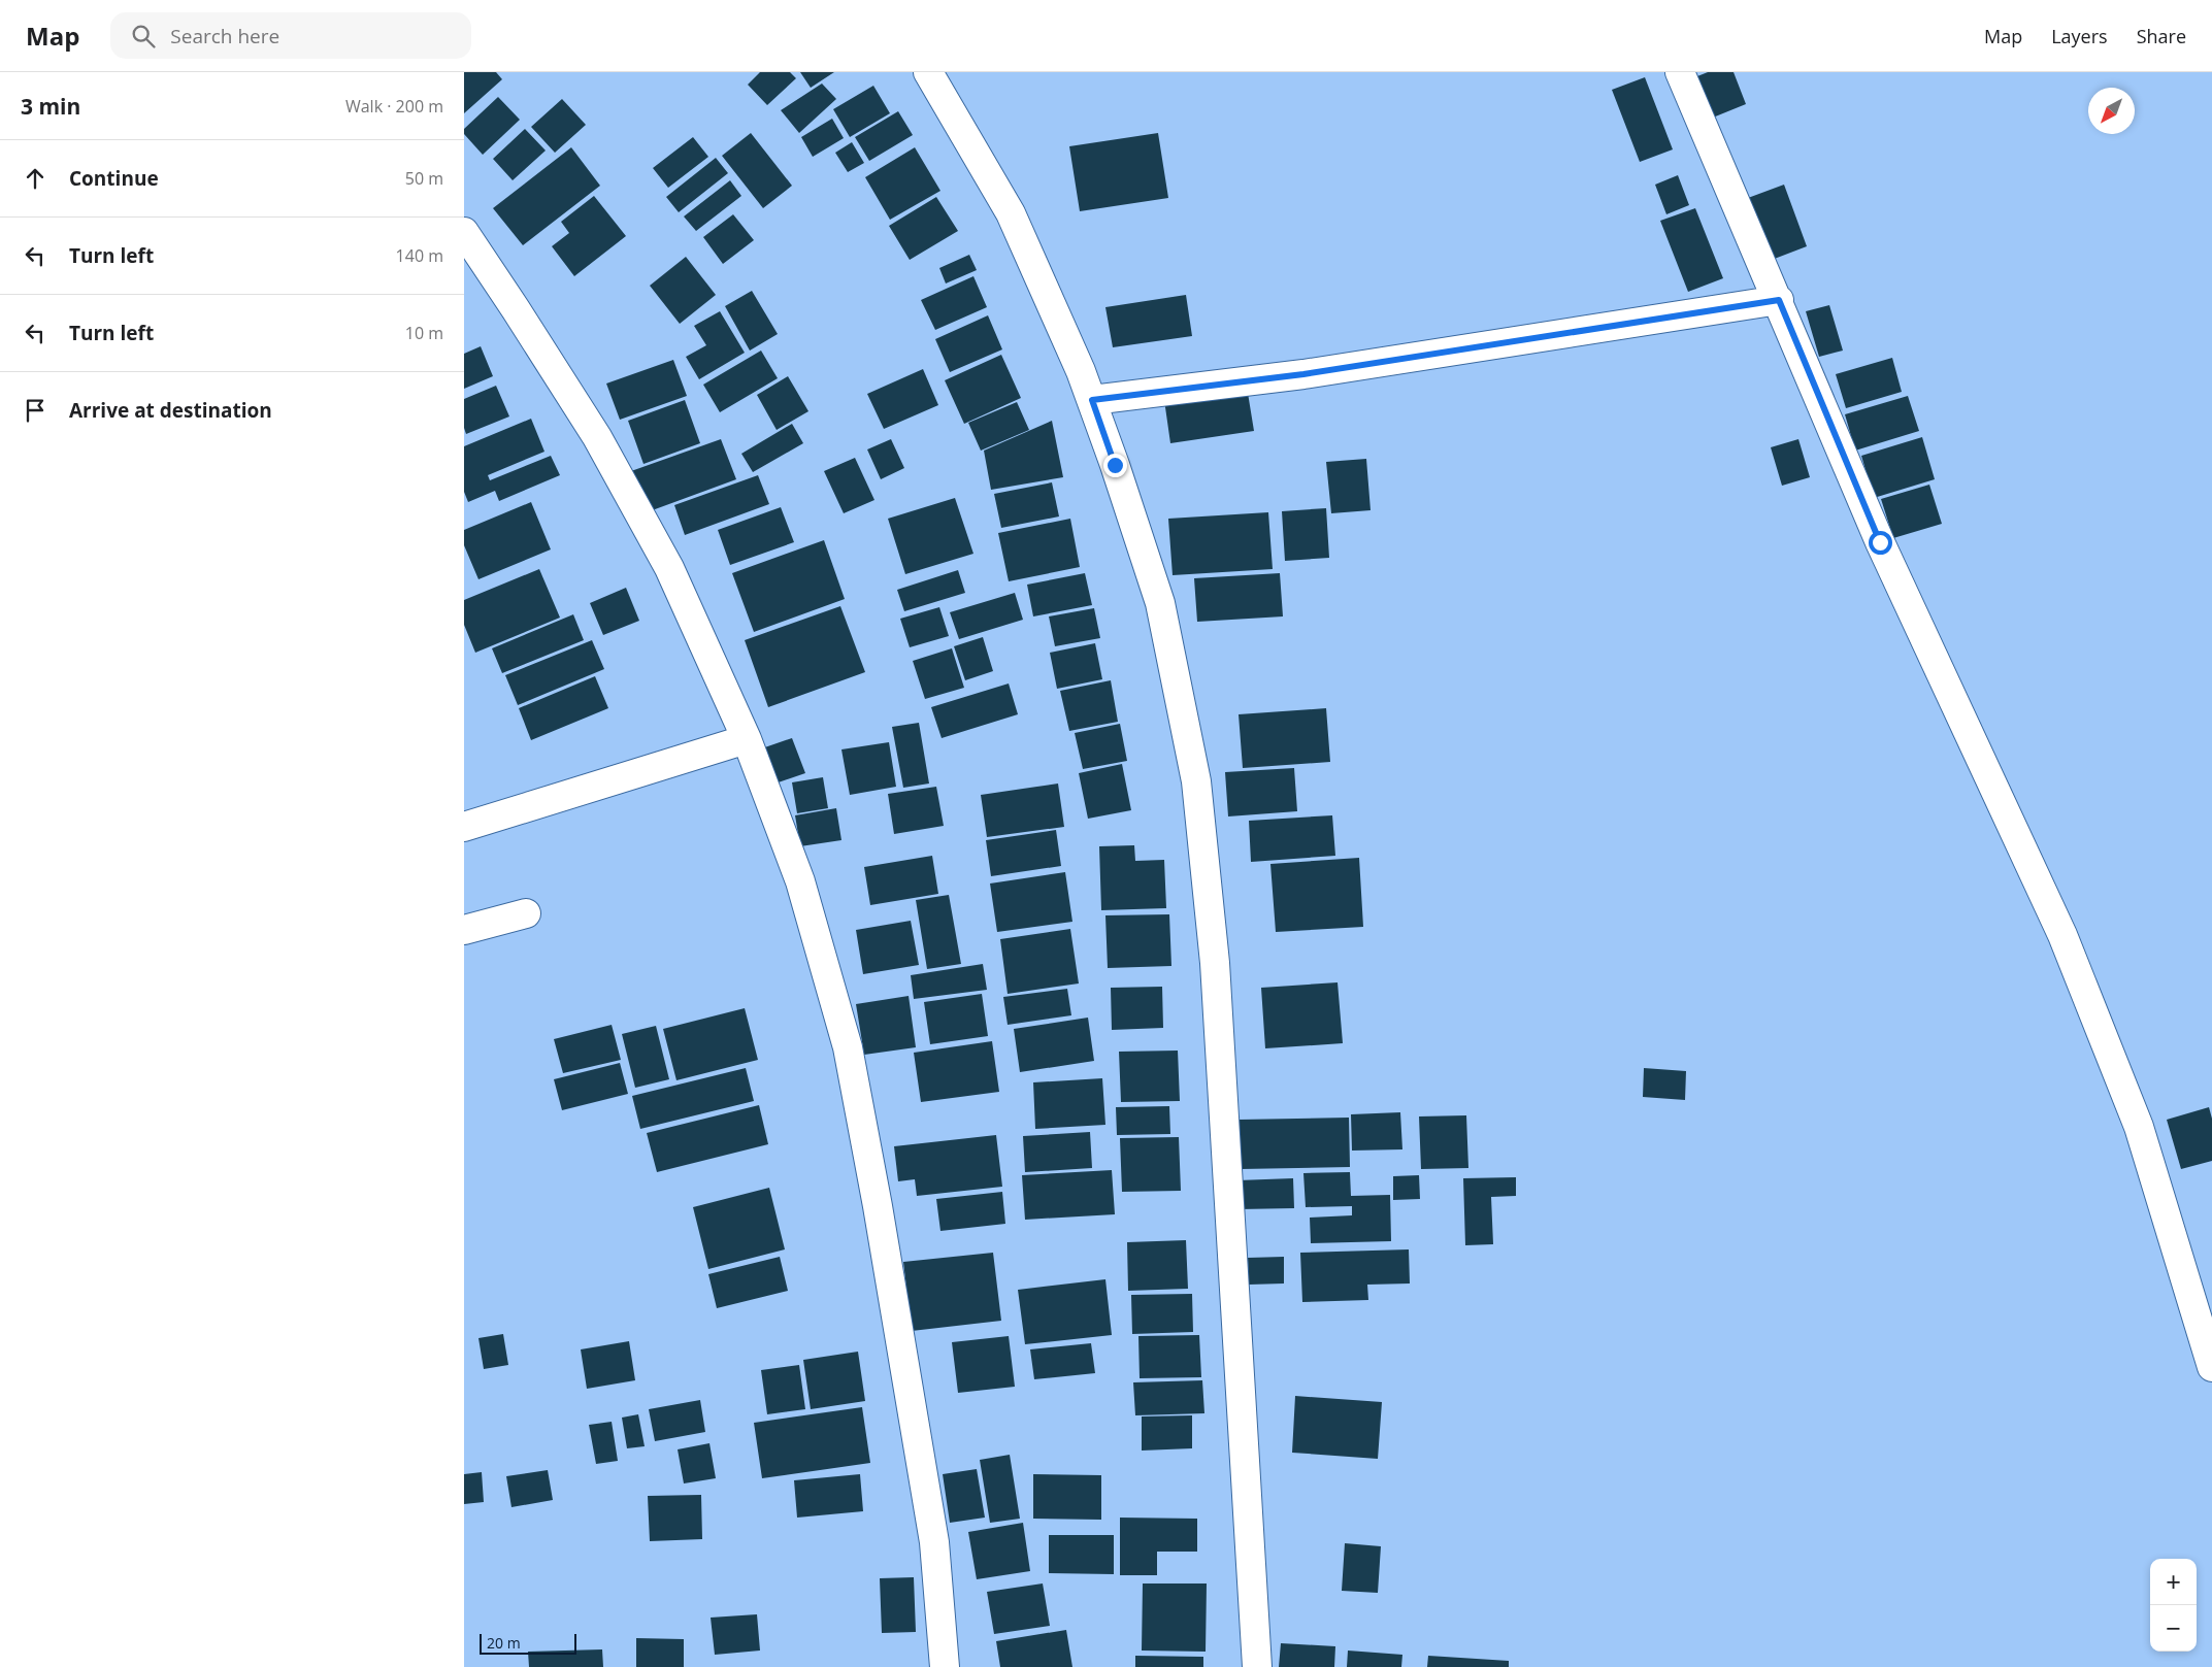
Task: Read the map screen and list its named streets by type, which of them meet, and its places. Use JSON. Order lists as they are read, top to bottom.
{
  "scale_bar": "20 m",
  "north": "bottom left",
  "page": {
    "header": "Map",
    "search": "Search here",
    "nav": ["Map", "Layers", "Share"],
    "heading": ["3 min", "Walk · 200 m"],
    "list": [
      ["Continue", "50 m"],
      ["Turn left", "140 m"],
      ["Turn left", "10 m"],
      "Arrive at destination"
    ],
    "map_buttons": ["+", "−"],
    "scale": "20 m"
  }
}
